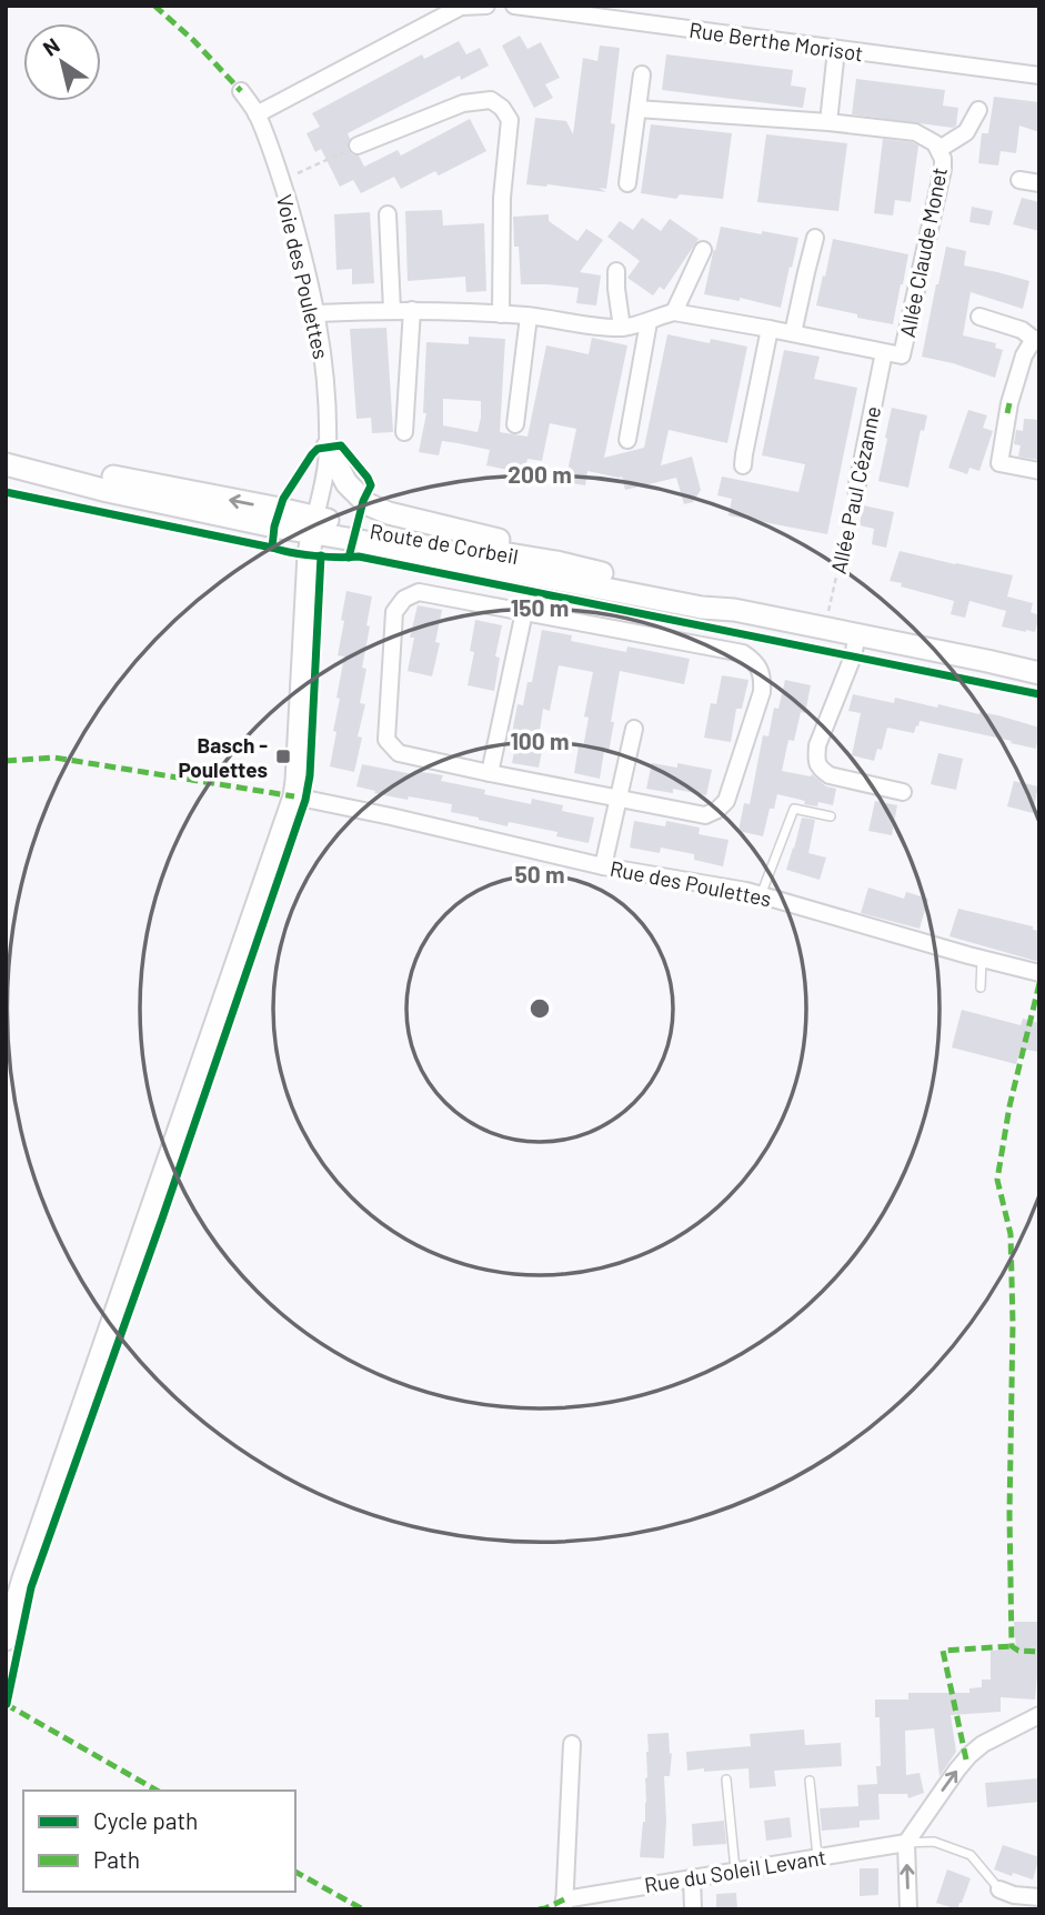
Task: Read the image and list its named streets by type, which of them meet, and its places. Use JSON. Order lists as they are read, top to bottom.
{
  "streets": {
    "main road": ["Route de Corbeil"],
    "street": [
      "Rue Berthe Morisot",
      "Allée Claude Monet",
      "Voie des Poulettes",
      "Allée Paul Cézanne",
      "Rue des Poulettes",
      "Rue du Soleil Levant"
    ]
  },
  "crossings": [
    ["Allée Claude Monet", "Allée Paul Cézanne"],
    ["Voie des Poulettes", "Route de Corbeil"],
    ["Allée Paul Cézanne", "Route de Corbeil"]
  ],
  "places": {
    "transit": ["Basch - Poulettes"]
  },
  "legend": ["Cycle path", "Path"],
  "north": "top left",
  "rings": [
    "200 m",
    "150 m",
    "100 m",
    "50 m"
  ]
}
